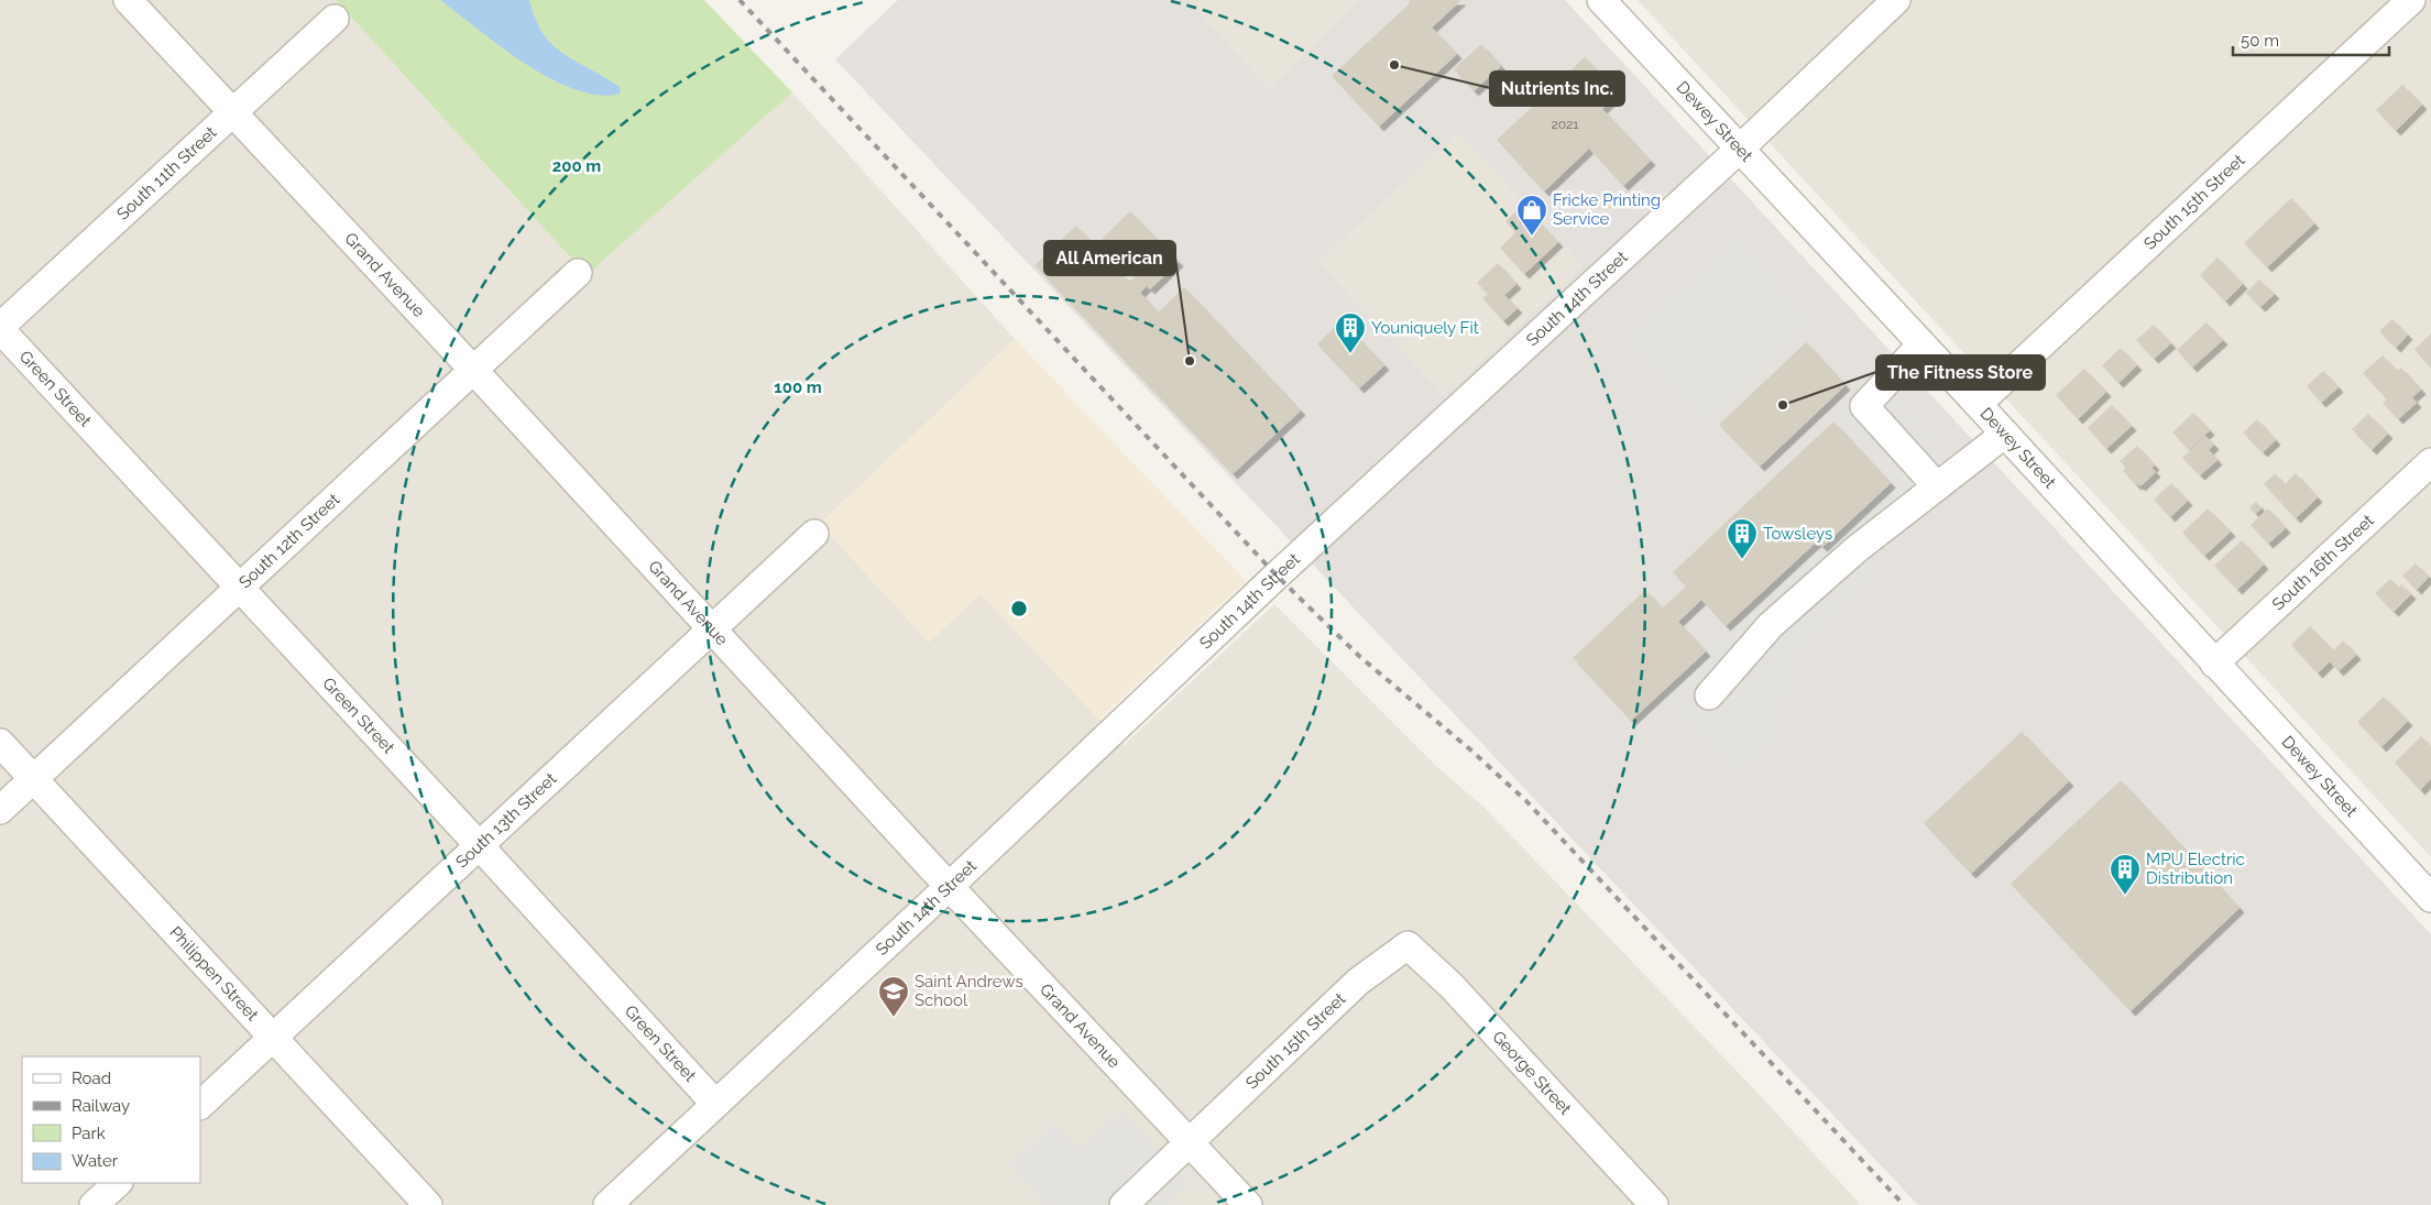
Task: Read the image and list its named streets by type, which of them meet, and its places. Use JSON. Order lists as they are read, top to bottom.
{
  "streets": {
    "street": [
      "Dewey Street",
      "South 11th Street",
      "South 15th Street",
      "Grand Avenue",
      "South 14th Street",
      "Green Street",
      "South 12th Street",
      "South 16th Street",
      "South 13th Street",
      "Philippen Street",
      "George Street"
    ]
  },
  "crossings": [
    ["Dewey Street", "South 15th Street"],
    ["Dewey Street", "South 14th Street"],
    ["Dewey Street", "South 16th Street"],
    ["South 11th Street", "Grand Avenue"],
    ["South 11th Street", "Green Street"],
    ["South 15th Street", "Grand Avenue"],
    ["South 15th Street", "George Street"],
    ["Grand Avenue", "South 14th Street"],
    ["Grand Avenue", "South 12th Street"],
    ["Grand Avenue", "South 13th Street"],
    ["South 14th Street", "Green Street"],
    ["Green Street", "South 12th Street"],
    ["Green Street", "South 13th Street"],
    ["South 12th Street", "Philippen Street"],
    ["South 13th Street", "Philippen Street"]
  ],
  "places": {
    "other": ["Nutrients Inc.", "All American", "The Fitness Store"],
    "shop": ["Fricke Printing Service"],
    "building": ["Youniquely Fit", "Towsleys", "MPU Electric Distribution"],
    "school or university": ["Saint Andrews School"]
  },
  "house_numbers": ["2021"],
  "legend": [
    "Road",
    "Railway",
    "Park",
    "Water"
  ],
  "scale_bar": "50 m",
  "rings": ["200 m", "100 m"]
}
